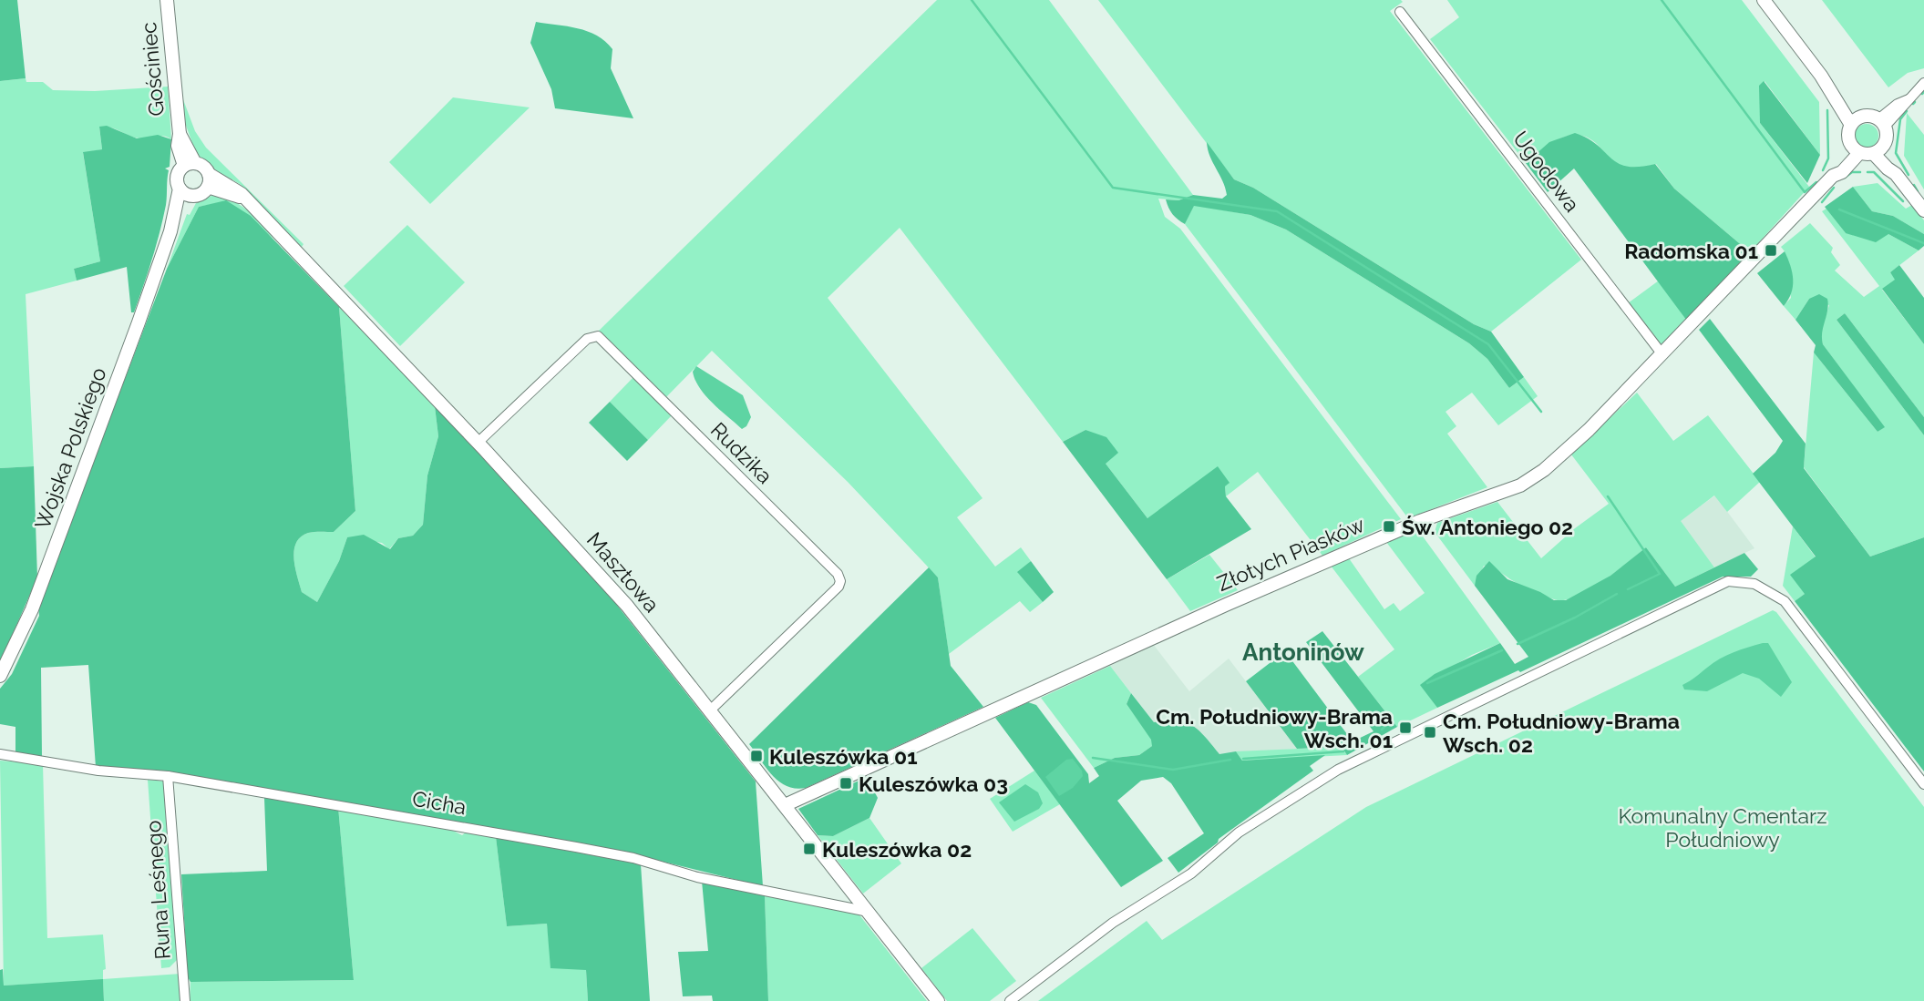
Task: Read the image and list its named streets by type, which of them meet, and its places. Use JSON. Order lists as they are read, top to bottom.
{
  "streets": {
    "street": [
      "Gościniec",
      "Ugodowa",
      "Wojska Polskiego",
      "Rudzika",
      "Złotych Piasków",
      "Masztowa",
      "Cicha",
      "Runa Leśnego"
    ]
  },
  "crossings": [
    ["Gościniec", "Wojska Polskiego"],
    ["Gościniec", "Masztowa"],
    ["Ugodowa", "Złotych Piasków"],
    ["Wojska Polskiego", "Masztowa"],
    ["Rudzika", "Masztowa"],
    ["Złotych Piasków", "Masztowa"],
    ["Masztowa", "Cicha"],
    ["Cicha", "Runa Leśnego"]
  ],
  "districts": ["Antoninów"],
  "parks": ["Komunalny Cmentarz Południowy"],
  "places": {
    "transit": [
      "Radomska 01",
      "Św. Antoniego 02",
      "Cm. Południowy-Brama Wsch. 01",
      "Cm. Południowy-Brama Wsch. 02",
      "Kuleszówka 01",
      "Kuleszówka 03",
      "Kuleszówka 02"
    ]
  }
}
